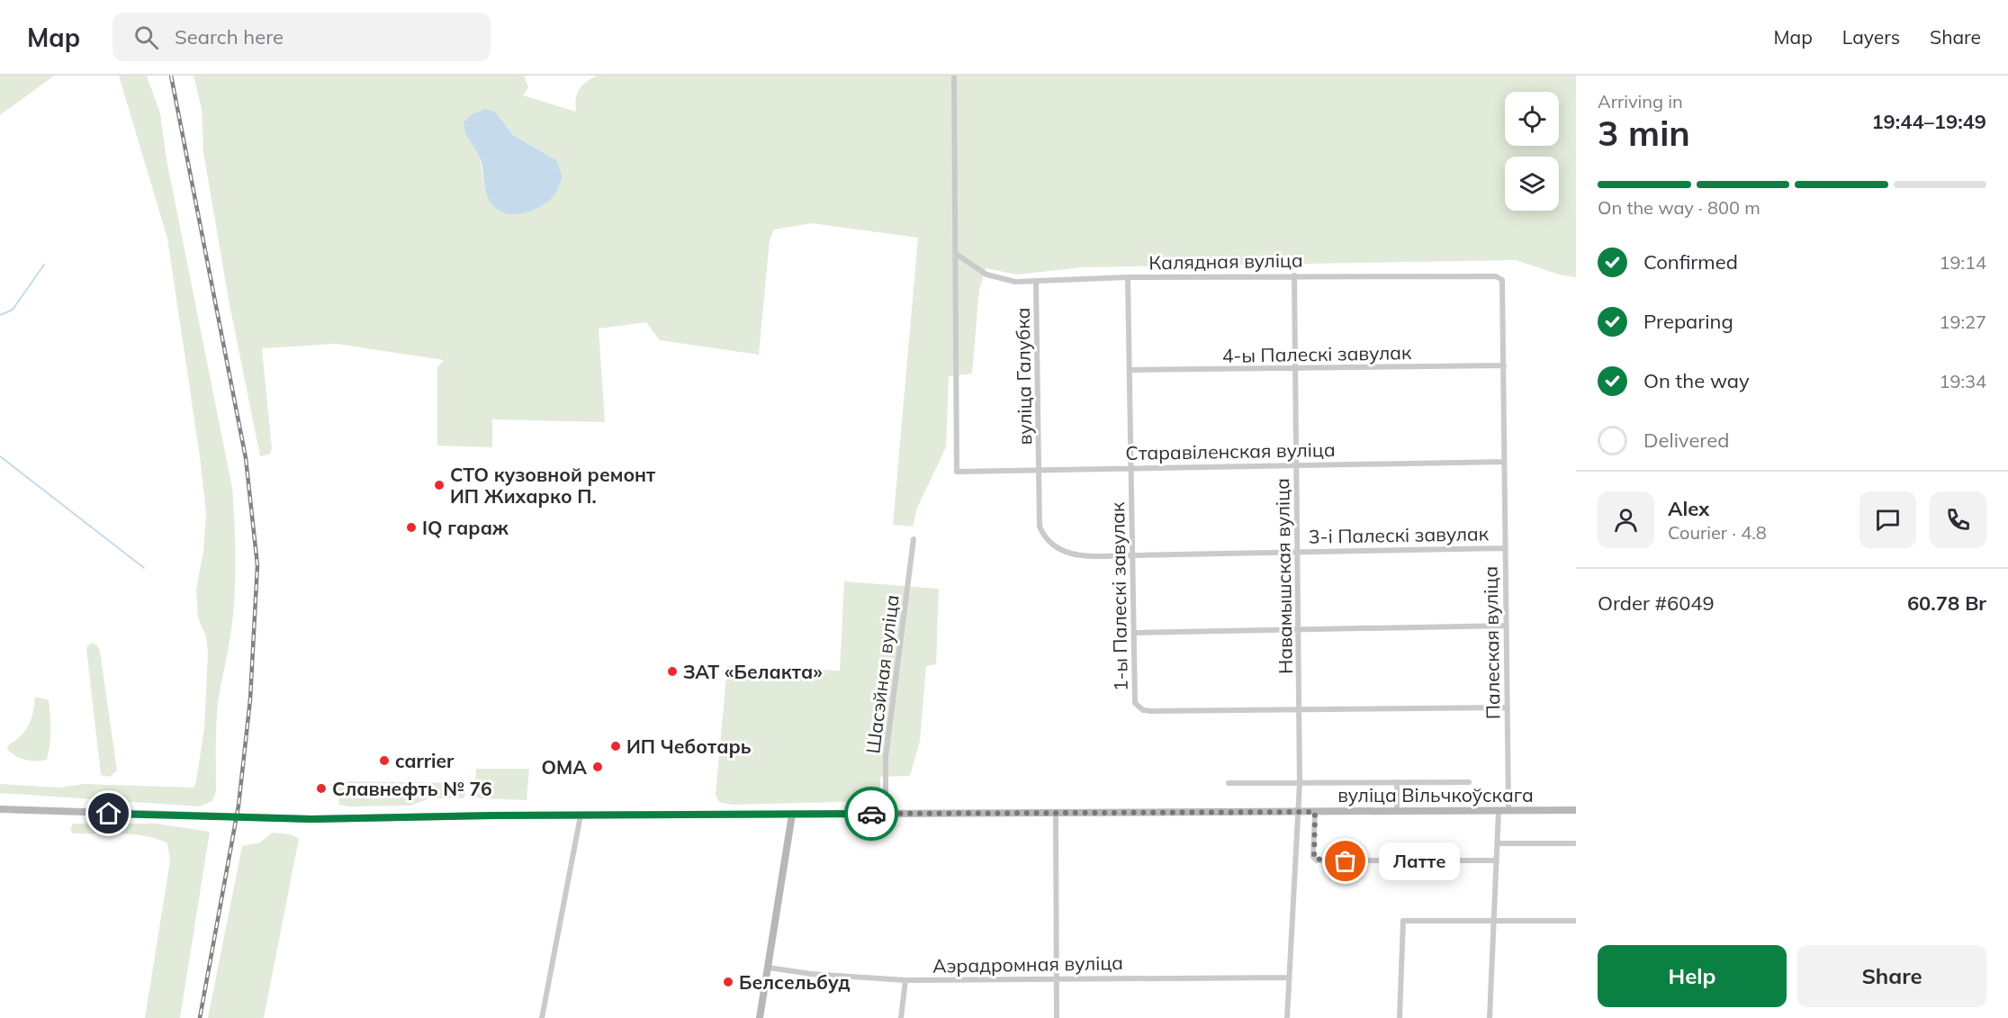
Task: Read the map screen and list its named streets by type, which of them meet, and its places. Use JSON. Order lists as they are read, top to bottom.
{
  "streets": {
    "main road": ["вуліца Вільчкоўскага"],
    "street": [
      "Калядная вуліца",
      "4-ы Палескі завулак",
      "вуліца Галубка",
      "Старавіленская вуліца",
      "3-і Палескі завулак",
      "Навамышская вуліца",
      "1-ы Палескі завулак",
      "Палеская вуліца",
      "Шасэйная вуліца",
      "Аэрадромная вуліца"
    ]
  },
  "crossings": [
    ["Калядная вуліца", "вуліца Галубка"],
    ["Калядная вуліца", "Старавіленская вуліца"],
    ["Калядная вуліца", "Навамышская вуліца"],
    ["Калядная вуліца", "1-ы Палескі завулак"],
    ["Калядная вуліца", "Палеская вуліца"],
    ["4-ы Палескі завулак", "Навамышская вуліца"],
    ["4-ы Палескі завулак", "1-ы Палескі завулак"],
    ["4-ы Палескі завулак", "Палеская вуліца"],
    ["вуліца Галубка", "Старавіленская вуліца"],
    ["вуліца Галубка", "3-і Палескі завулак"],
    ["Старавіленская вуліца", "3-і Палескі завулак"],
    ["Старавіленская вуліца", "Навамышская вуліца"],
    ["Старавіленская вуліца", "1-ы Палескі завулак"],
    ["Старавіленская вуліца", "Палеская вуліца"],
    ["3-і Палескі завулак", "Навамышская вуліца"],
    ["3-і Палескі завулак", "1-ы Палескі завулак"],
    ["3-і Палескі завулак", "Палеская вуліца"],
    ["Навамышская вуліца", "1-ы Палескі завулак"],
    ["Навамышская вуліца", "вуліца Вільчкоўскага"],
    ["Навамышская вуліца", "Аэрадромная вуліца"],
    ["1-ы Палескі завулак", "Палеская вуліца"],
    ["Палеская вуліца", "вуліца Вільчкоўскага"],
    ["Шасэйная вуліца", "вуліца Вільчкоўскага"]
  ],
  "places": [
    "СТО кузовной ремонт ИП Жихарко П.",
    "IQ гараж",
    "ЗАТ «Белакта»",
    "ИП Чеботарь",
    "carrier",
    "ОМА",
    "Славнефть № 76",
    "Латте",
    "Белсельбуд"
  ],
  "page": {
    "header": "Map",
    "search": "Search here",
    "nav": ["Map", "Layers", "Share"],
    "heading": ["3 min", "Arriving in", "19:44–19:49"],
    "panel": [
      "Alex",
      "Courier · 4.8",
      "Order #6049",
      "60.78 Br"
    ],
    "bar": "On the way · 800 m",
    "list": [
      ["Confirmed", "19:14"],
      ["Preparing", "19:27"],
      ["On the way", "19:34"],
      "Delivered"
    ],
    "bubble": "Латте",
    "buttons": ["Help", "Share"]
  }
}
